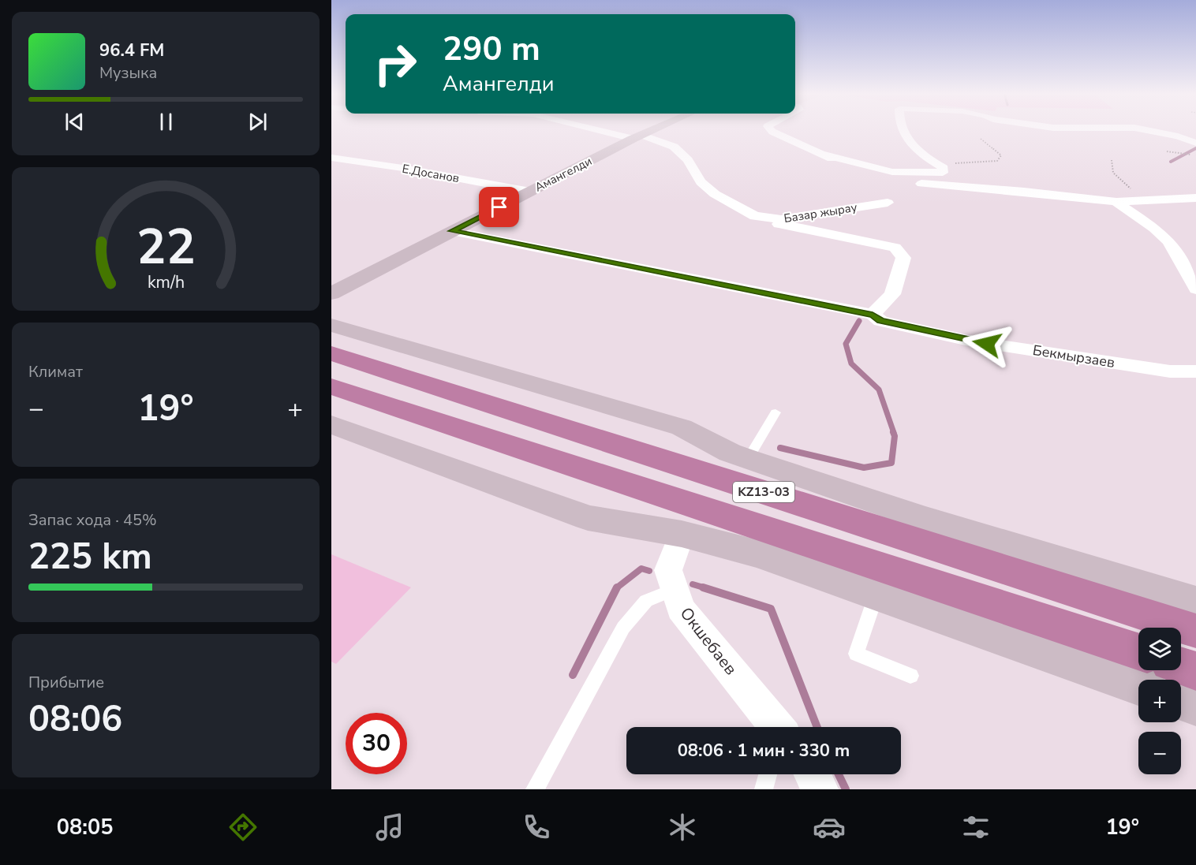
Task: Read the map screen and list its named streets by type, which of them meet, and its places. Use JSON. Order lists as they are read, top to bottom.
{
  "streets": {
    "highway": ["KZ13-03"],
    "street": [
      "Е.Досанов",
      "Амангелди",
      "Базар жырау",
      "Бекмырзаев",
      "Окшебаев"
    ]
  },
  "crossings": [
    ["Е.Досанов", "Амангелди"],
    ["Амангелди", "Базар жырау"],
    ["Амангелди", "Бекмырзаев"]
  ],
  "page": {
    "turn": ["290 m", "Амангелди"],
    "song": ["96.4 FM", "Музыка"],
    "tile": [
      "Климат",
      ["Запас хода · 45%", "225 km"],
      ["Прибытие", "08:06"]
    ],
    "heat": ["−", "19°", "+"],
    "map_buttons": ["+", "−"],
    "limit": "30",
    "trip": "08:06 · 1 мин · 330 m",
    "tabs": ["08:05", "19°"],
    "gauge": ["22", "km/h"]
  }
}
